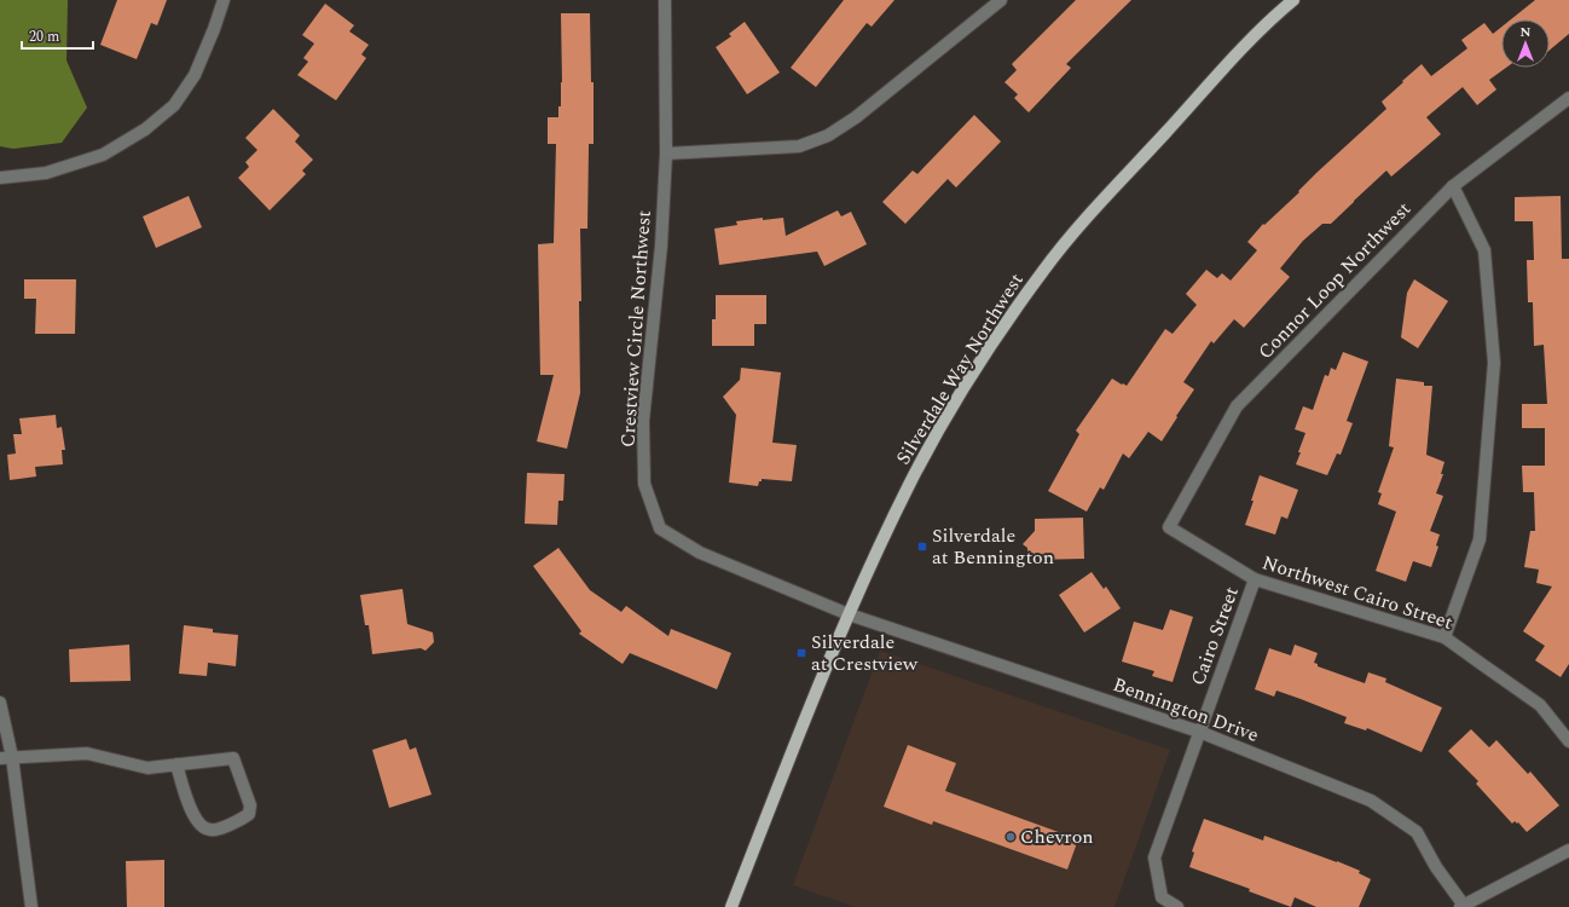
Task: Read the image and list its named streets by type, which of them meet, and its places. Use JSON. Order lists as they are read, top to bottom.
{
  "streets": {
    "main road": ["Silverdale Way Northwest"],
    "street": [
      "Connor Loop Northwest",
      "Crestview Circle Northwest",
      "Northwest Cairo Street",
      "Cairo Street",
      "Bennington Drive"
    ]
  },
  "crossings": [
    ["Connor Loop Northwest", "Northwest Cairo Street"],
    ["Crestview Circle Northwest", "Silverdale Way Northwest"],
    ["Crestview Circle Northwest", "Bennington Drive"],
    ["Silverdale Way Northwest", "Bennington Drive"],
    ["Northwest Cairo Street", "Cairo Street"],
    ["Cairo Street", "Bennington Drive"]
  ],
  "places": {
    "transit": ["Silverdale at Bennington", "Silverdale at Crestview"],
    "other": ["Chevron"]
  },
  "scale_bar": "20 m",
  "north": "top"
}
